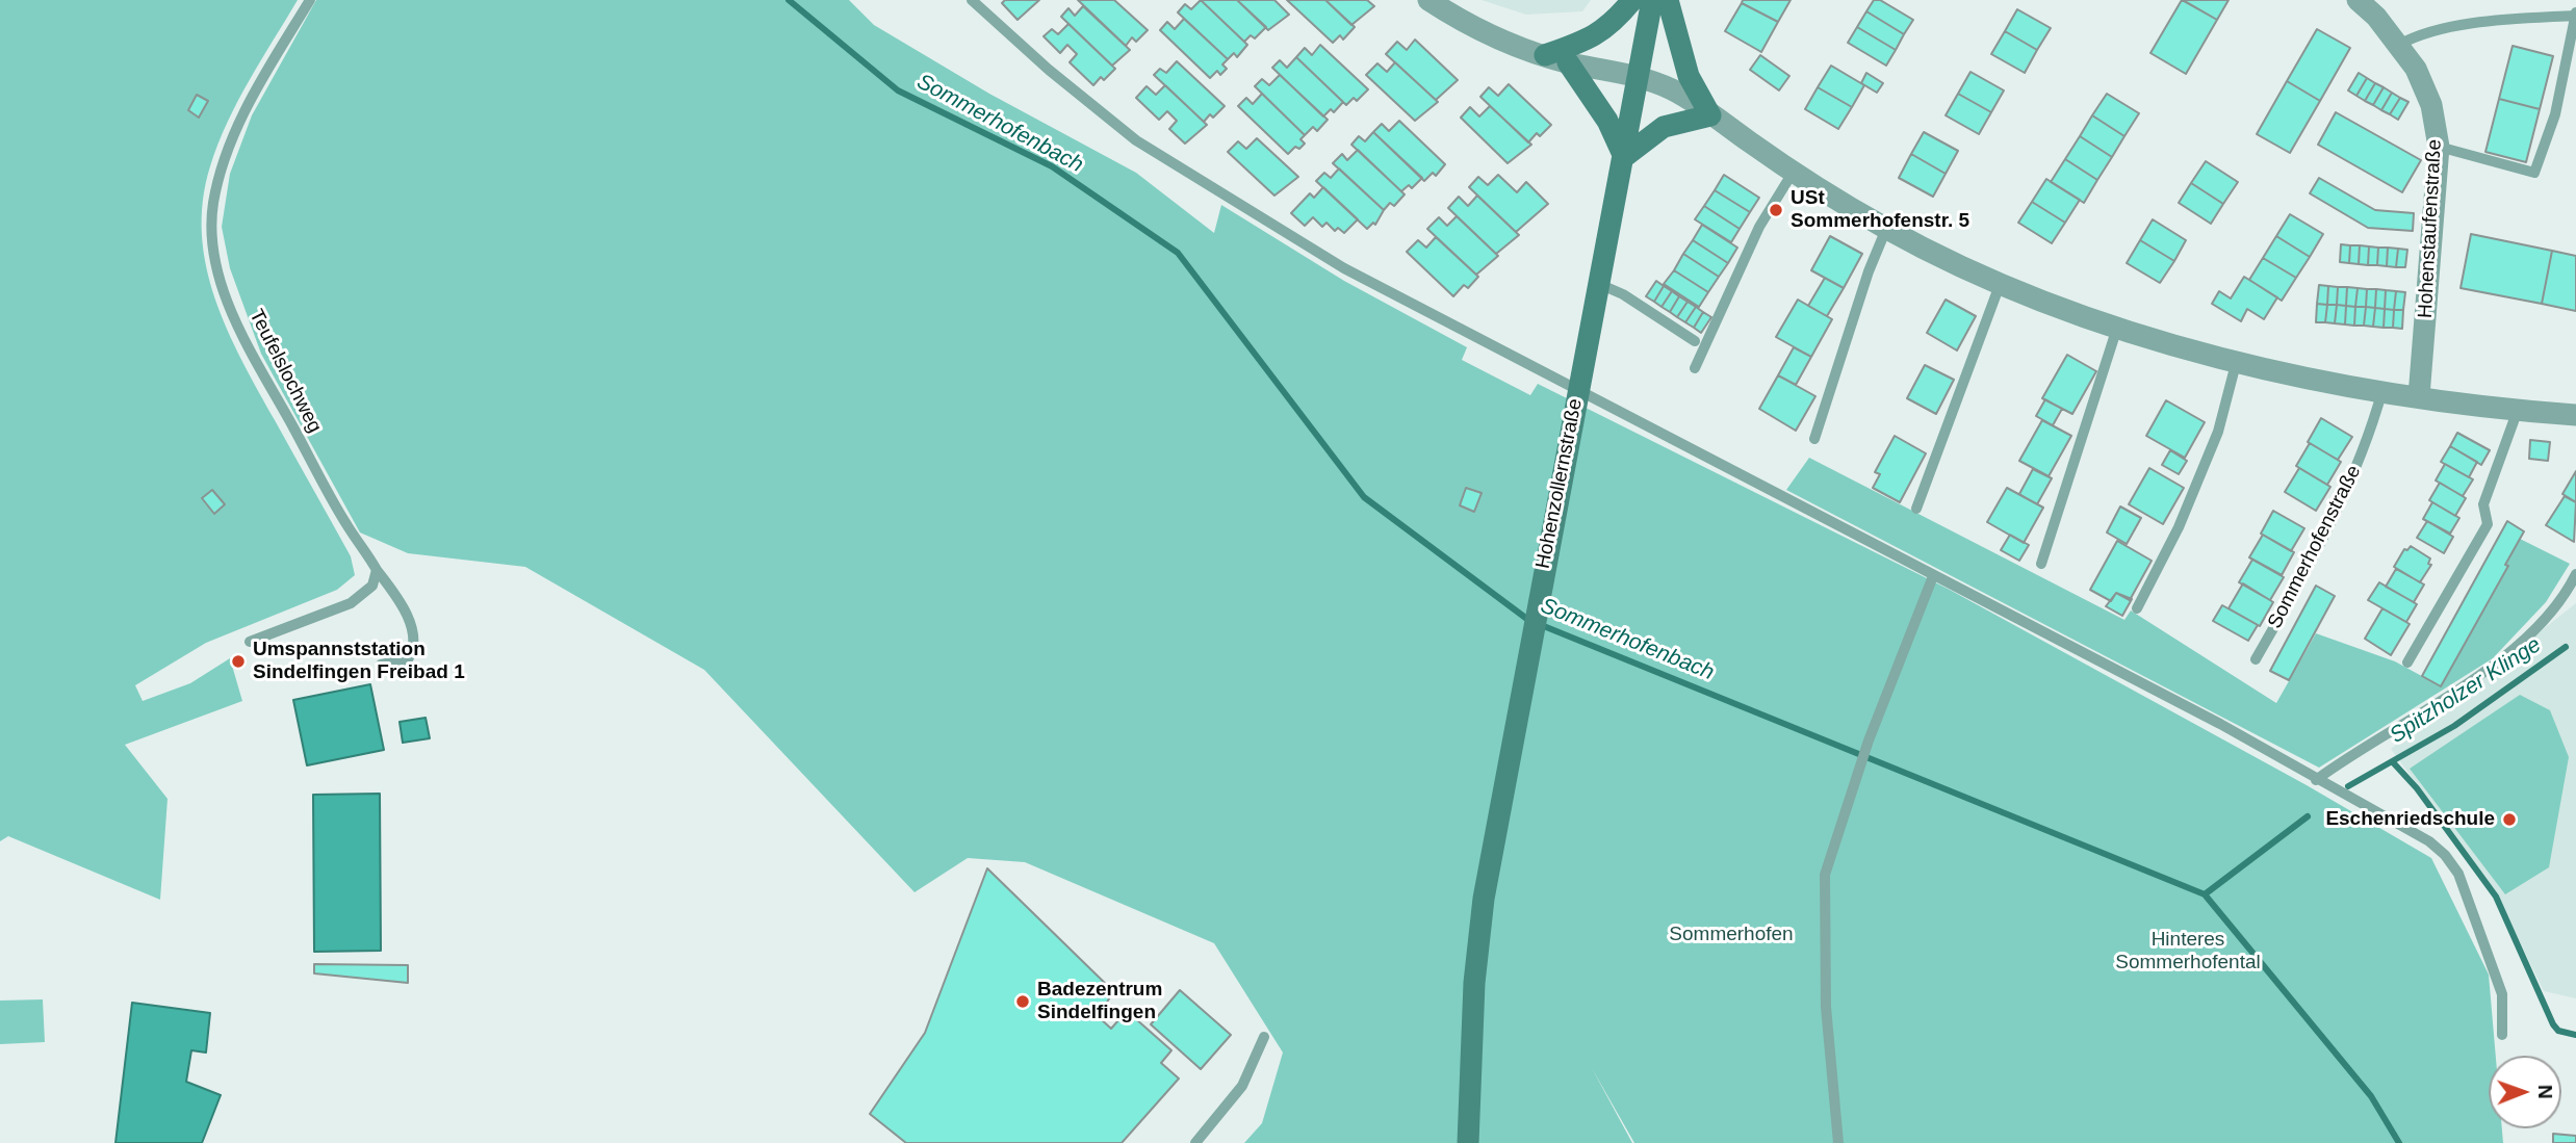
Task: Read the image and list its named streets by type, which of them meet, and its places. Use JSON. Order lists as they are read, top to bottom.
{
  "streets": {
    "street": ["Hohenstaufenstraße", "Hohenzollernstraße"],
    "lane": ["Teufelslochweg", "Sommerhofenstraße"]
  },
  "water": ["Sommerhofenbach", "Spitzholzer Klinge"],
  "parks": ["Sommerhofen", "Hinteres Sommerhofental"],
  "places": [
    "USt Sommerhofenstr. 5",
    "Umspannststation Sindelfingen Freibad 1",
    "Eschenriedschule",
    "Badezentrum Sindelfingen"
  ],
  "north": "right"
}
